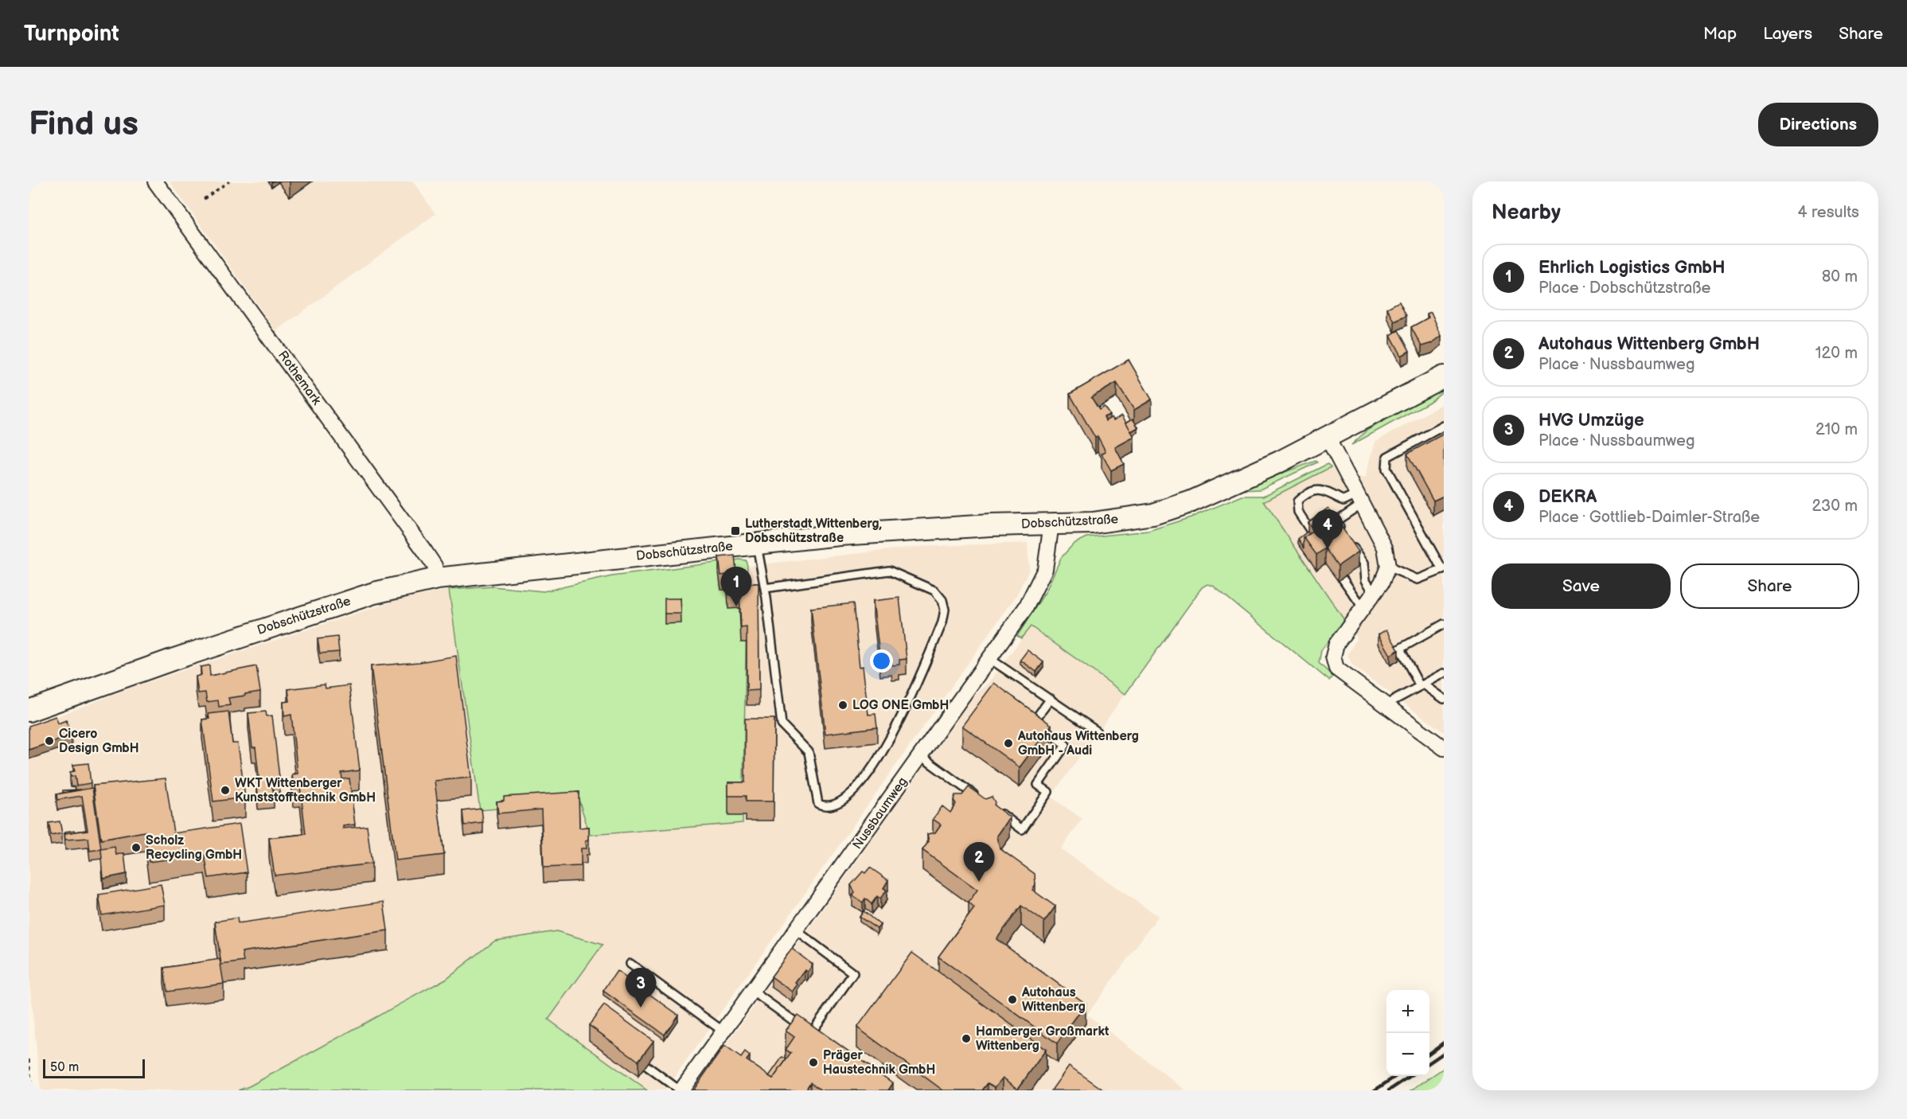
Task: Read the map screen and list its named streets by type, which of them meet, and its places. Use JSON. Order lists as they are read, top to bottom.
{
  "streets": {
    "street": ["Rothemark", "Dobschützstraße", "Nussbaumweg"]
  },
  "crossings": [
    ["Rothemark", "Dobschützstraße"],
    ["Dobschützstraße", "Nussbaumweg"]
  ],
  "places": {
    "transit": ["Lutherstadt Wittenberg, Dobschützstraße"],
    "other": [
      "LOG ONE GmbH",
      "Cicero Design GmbH",
      "Autohaus Wittenberg GmbH - Audi",
      "WKT Wittenberger Kunststofftechnik GmbH",
      "Scholz Recycling GmbH",
      "Autohaus Wittenberg",
      "Hamberger Großmarkt Wittenberg",
      "Präger Haustechnik GmbH"
    ]
  },
  "scale_bar": "50 m",
  "page": {
    "header": "Turnpoint",
    "nav": ["Map", "Layers", "Share"],
    "buttons": [
      "Directions",
      ["Save", "Share"]
    ],
    "title": "Find us",
    "heading": ["Nearby", "4 results"],
    "list": [
      {
        "mark": "1",
        "name": "Ehrlich Logistics GmbH",
        "note": "Place · Dobschützstraße",
        "value": "80 m"
      },
      {
        "mark": "2",
        "name": "Autohaus Wittenberg GmbH",
        "note": "Place · Nussbaumweg",
        "value": "120 m"
      },
      {
        "mark": "3",
        "name": "HVG Umzüge",
        "note": "Place · Nussbaumweg",
        "value": "210 m"
      },
      {
        "mark": "4",
        "name": "DEKRA",
        "note": "Place · Gottlieb-Daimler-Straße",
        "value": "230 m"
      }
    ],
    "pins": [
      "4",
      "1",
      "2",
      "3"
    ],
    "map_buttons": ["+", "−"],
    "scale": "50 m"
  }
}
